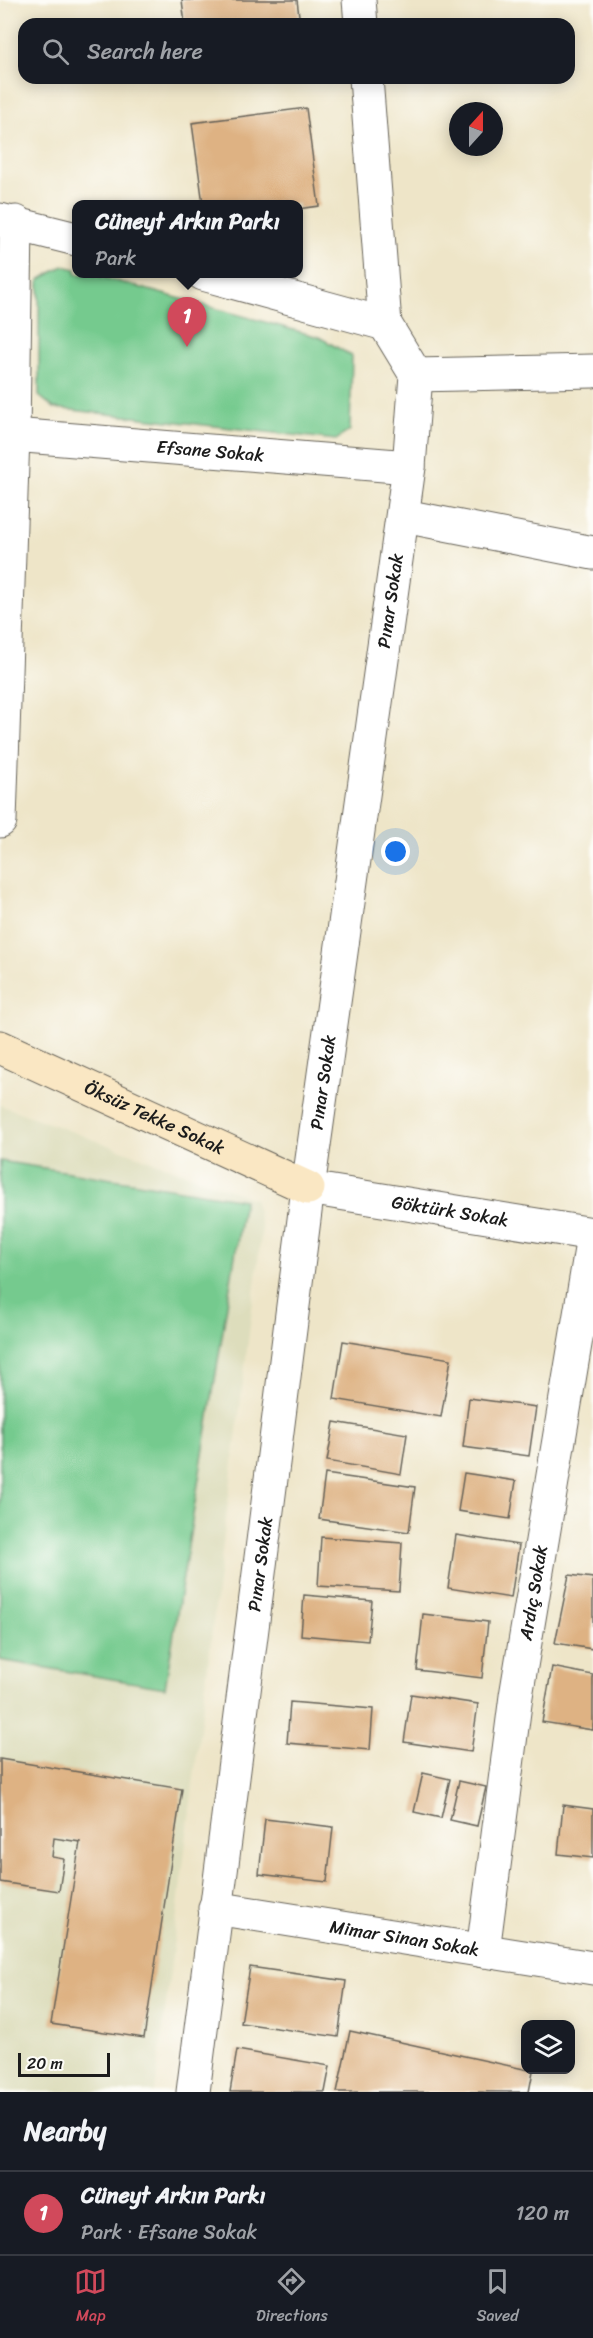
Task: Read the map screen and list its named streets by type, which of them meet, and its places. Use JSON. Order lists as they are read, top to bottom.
{
  "streets": {
    "main road": ["Öksüz Tekke Sokak"],
    "street": [
      "Efsane Sokak",
      "Pınar Sokak",
      "Göktürk Sokak",
      "Ardıç Sokak",
      "Mimar Sinan Sokak"
    ]
  },
  "crossings": [
    ["Efsane Sokak", "Pınar Sokak"],
    ["Pınar Sokak", "Öksüz Tekke Sokak"],
    ["Pınar Sokak", "Göktürk Sokak"],
    ["Pınar Sokak", "Mimar Sinan Sokak"],
    ["Öksüz Tekke Sokak", "Göktürk Sokak"],
    ["Göktürk Sokak", "Ardıç Sokak"],
    ["Ardıç Sokak", "Mimar Sinan Sokak"]
  ],
  "scale_bar": "20 m",
  "north": "top",
  "page": {
    "search": "Search here",
    "popup": ["Cüneyt Arkın Parkı", "Park"],
    "pins": "1",
    "scale": "20 m",
    "heading": "Nearby",
    "list": [
      {
        "mark": "1",
        "name": "Cüneyt Arkın Parkı",
        "note": "Park · Efsane Sokak",
        "value": "120 m"
      }
    ],
    "nav": ["Map", "Directions", "Saved"]
  }
}
